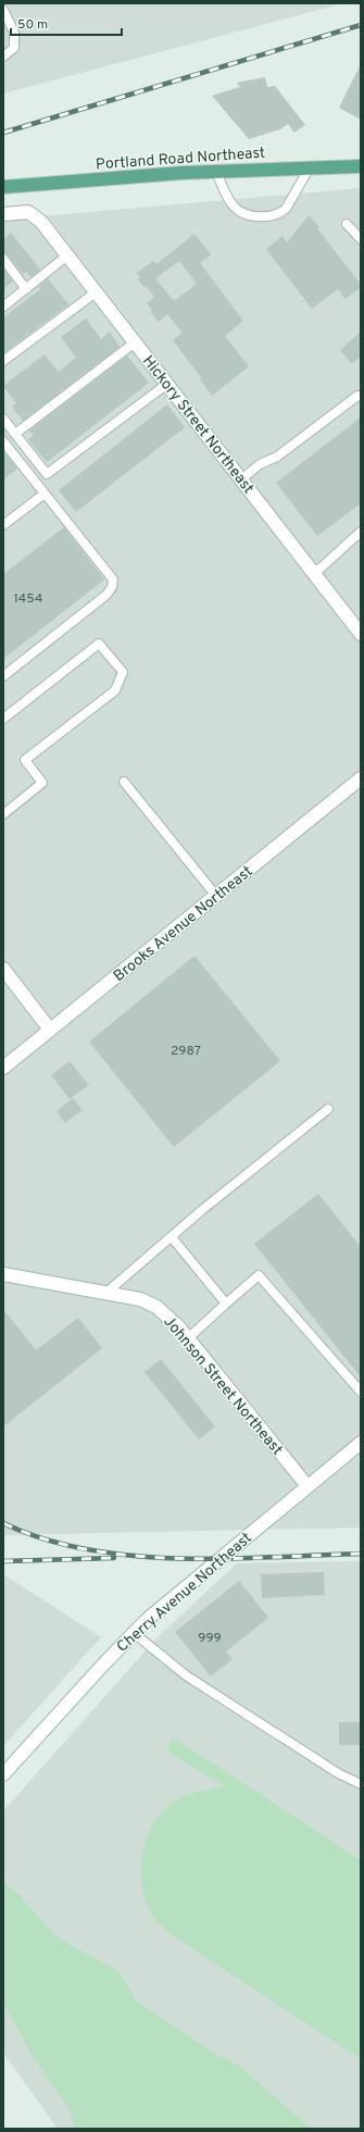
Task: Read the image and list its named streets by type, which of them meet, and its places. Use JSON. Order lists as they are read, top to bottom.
{
  "streets": {
    "main road": ["Portland Road Northeast"],
    "street": [
      "Hickory Street Northeast",
      "Brooks Avenue Northeast",
      "Johnson Street Northeast",
      "Cherry Avenue Northeast"
    ]
  },
  "crossings": [
    ["Johnson Street Northeast", "Cherry Avenue Northeast"]
  ],
  "house_numbers": ["1454", "2987", "999"],
  "scale_bar": "50 m"
}
